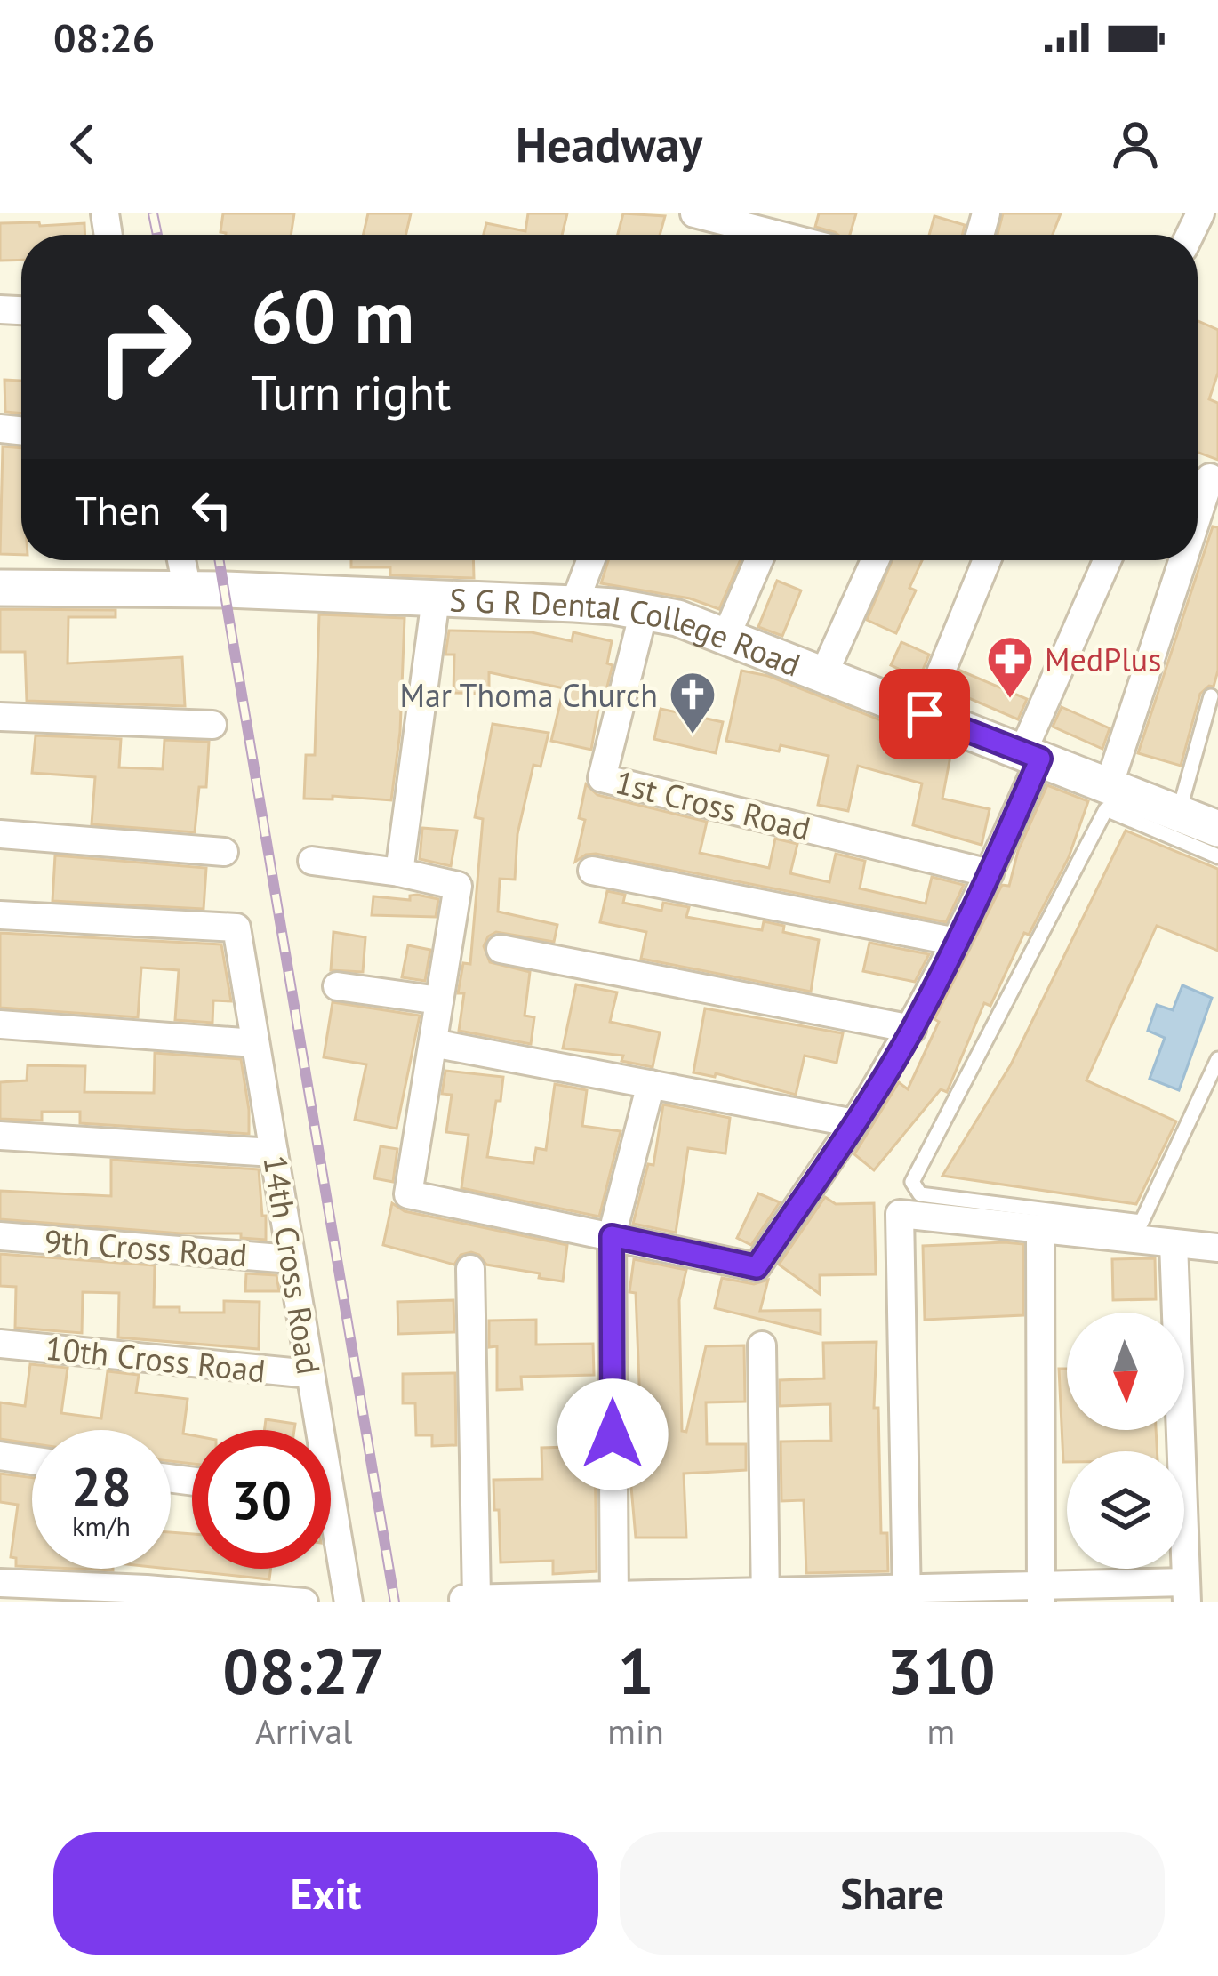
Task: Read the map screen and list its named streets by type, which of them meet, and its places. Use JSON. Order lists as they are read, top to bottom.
{
  "streets": {
    "street": [
      "S G R Dental College Road",
      "1st Cross Road",
      "9th Cross Road",
      "14th Cross Road",
      "10th Cross Road"
    ]
  },
  "crossings": [
    ["S G R Dental College Road", "1st Cross Road"],
    ["9th Cross Road", "14th Cross Road"],
    ["14th Cross Road", "10th Cross Road"]
  ],
  "places": {
    "pharmacy": ["MedPlus"],
    "church": ["Mar Thoma Church"]
  },
  "north": "bottom",
  "page": {
    "status": "08:26",
    "header": "Headway",
    "turn": ["60 m", "Turn right"],
    "then": "Then",
    "speed": "28 km/h",
    "limit": "30",
    "eta": [
      "08:27",
      "Arrival",
      "1",
      "min",
      "310",
      "m"
    ],
    "buttons": ["Exit", "Share"]
  }
}
